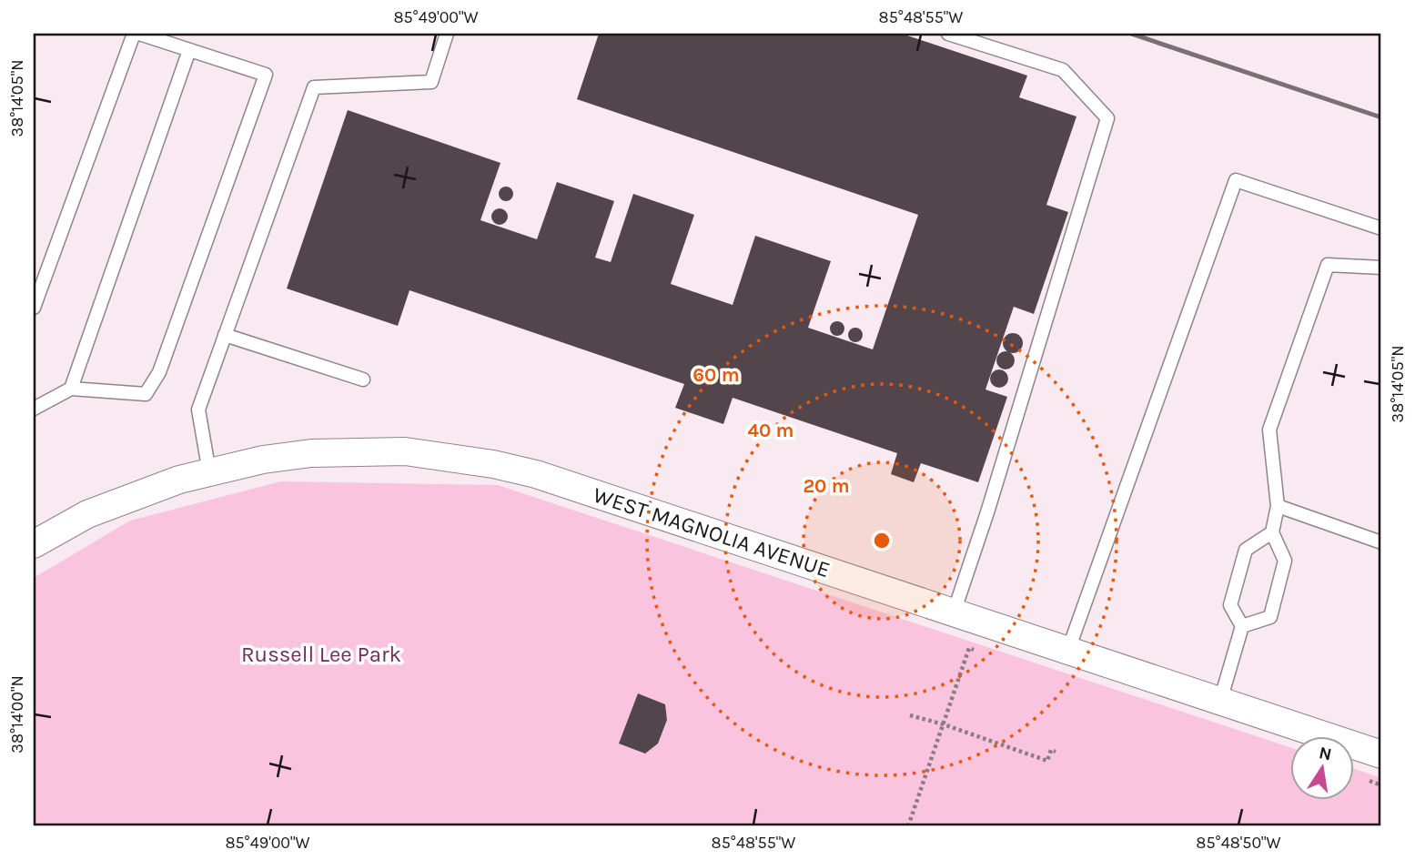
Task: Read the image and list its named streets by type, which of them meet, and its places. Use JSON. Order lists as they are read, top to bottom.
{
  "streets": {
    "street": ["WEST MAGNOLIA AVENUE"]
  },
  "parks": ["Russell Lee Park"],
  "north": "top",
  "coordinates": [
    "85°49'00\"W",
    "85°48'55\"W",
    "38°14'05\"N",
    "38°14'00\"N",
    "85°48'50\"W"
  ],
  "rings": ["60 m", "40 m", "20 m"]
}
